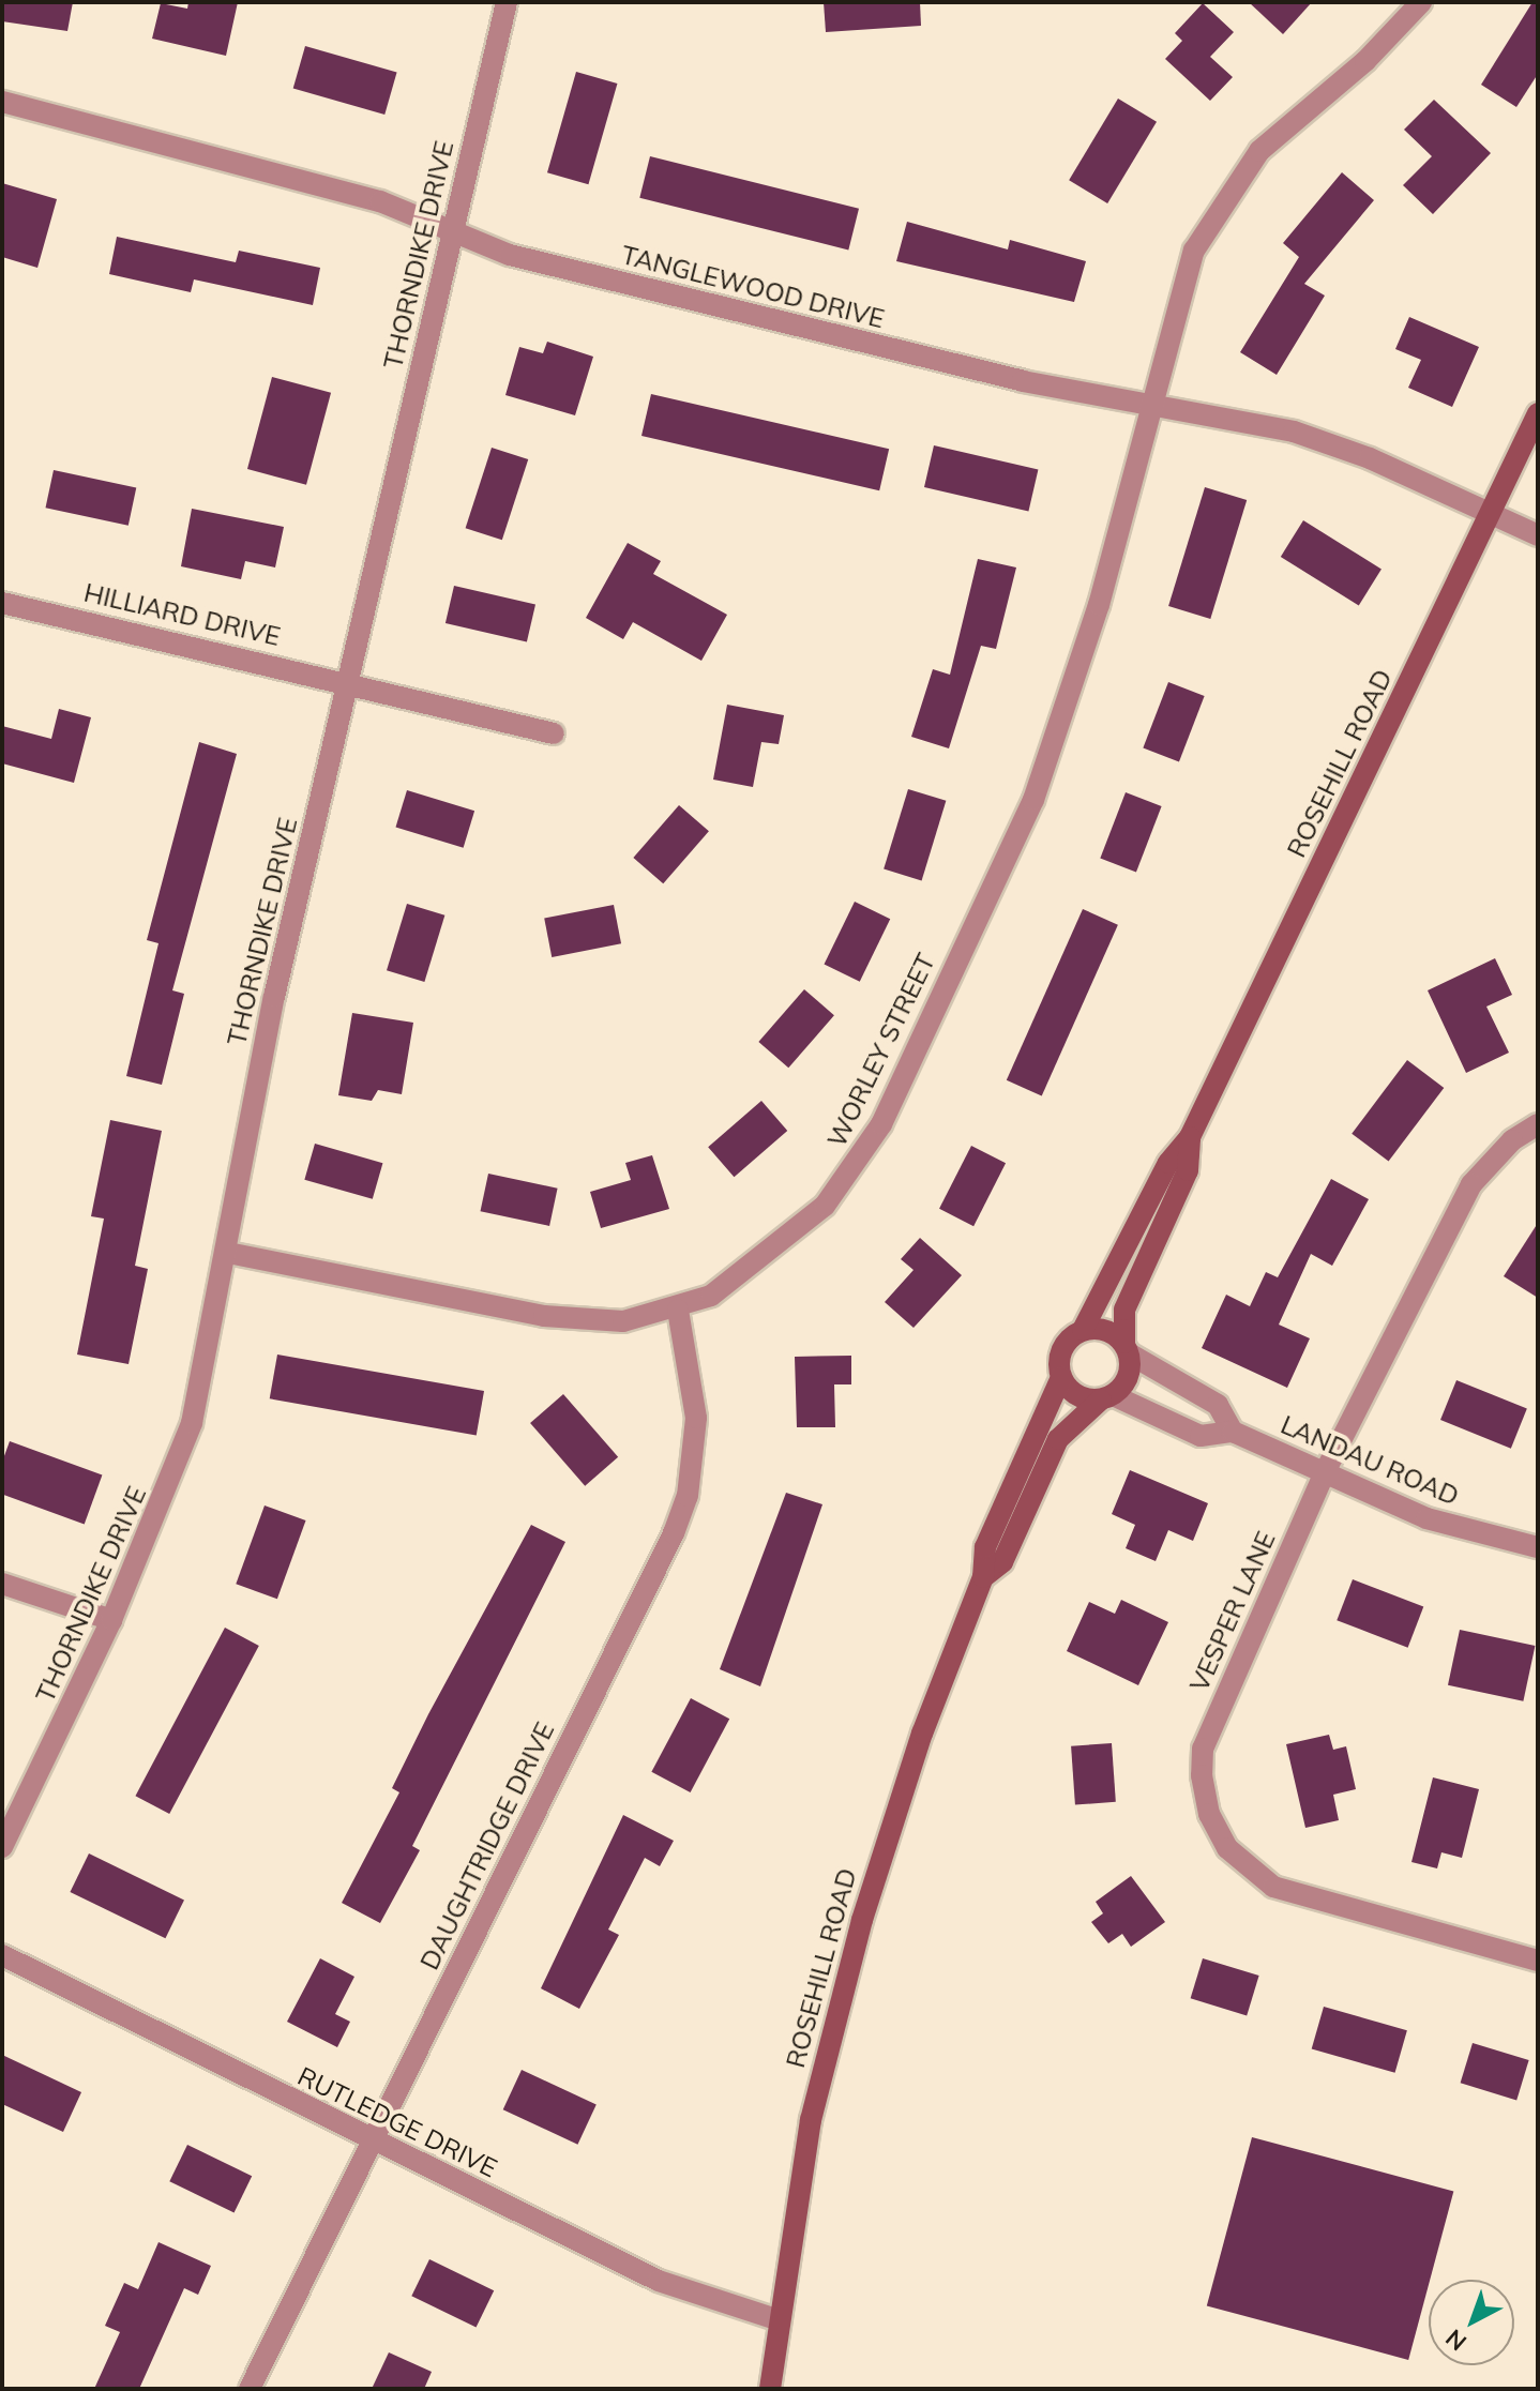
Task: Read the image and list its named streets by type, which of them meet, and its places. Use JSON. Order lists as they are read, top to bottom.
{
  "streets": {
    "main road": ["ROSEHILL ROAD"],
    "street": [
      "THORNDIKE DRIVE",
      "TANGLEWOOD DRIVE",
      "HILLIARD DRIVE",
      "WORLEY STREET",
      "LANDAU ROAD",
      "VESPER LANE",
      "DAUGHTRIDGE DRIVE",
      "RUTLEDGE DRIVE"
    ]
  },
  "crossings": [
    ["THORNDIKE DRIVE", "TANGLEWOOD DRIVE"],
    ["THORNDIKE DRIVE", "HILLIARD DRIVE"],
    ["THORNDIKE DRIVE", "WORLEY STREET"],
    ["TANGLEWOOD DRIVE", "ROSEHILL ROAD"],
    ["TANGLEWOOD DRIVE", "WORLEY STREET"],
    ["ROSEHILL ROAD", "LANDAU ROAD"],
    ["ROSEHILL ROAD", "RUTLEDGE DRIVE"],
    ["WORLEY STREET", "DAUGHTRIDGE DRIVE"],
    ["LANDAU ROAD", "VESPER LANE"],
    ["DAUGHTRIDGE DRIVE", "RUTLEDGE DRIVE"]
  ],
  "north": "bottom left"
}
